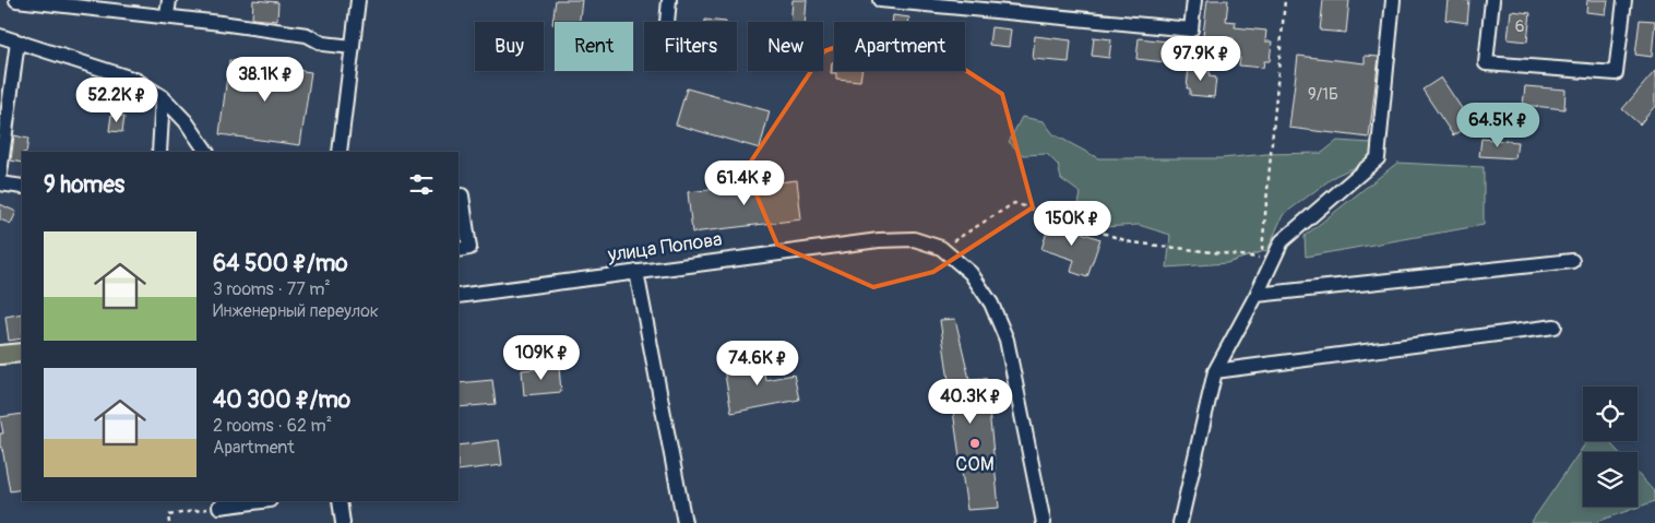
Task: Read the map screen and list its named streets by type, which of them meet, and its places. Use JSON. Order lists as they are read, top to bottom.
{
  "streets": {
    "street": ["улица Попова"]
  },
  "places": ["СОМ"],
  "house_numbers": ["6", "9/1Б"],
  "page": {
    "chip": [
      "Buy",
      "Rent",
      "Filters",
      "New",
      "Apartment"
    ],
    "price": [
      "97.9K ₽",
      "38.1K ₽",
      "52.2K ₽",
      "64.5K ₽",
      "61.4K ₽",
      "150K ₽",
      "109K ₽",
      "74.6K ₽",
      "40.3K ₽"
    ],
    "heading": "9 homes",
    "list": [
      {
        "name": "64 500 ₽/mo",
        "note": "3 rooms · 77 m² · Инженерный переулок"
      },
      {
        "name": "40 300 ₽/mo",
        "note": "2 rooms · 62 m² · Apartment"
      }
    ]
  }
}
